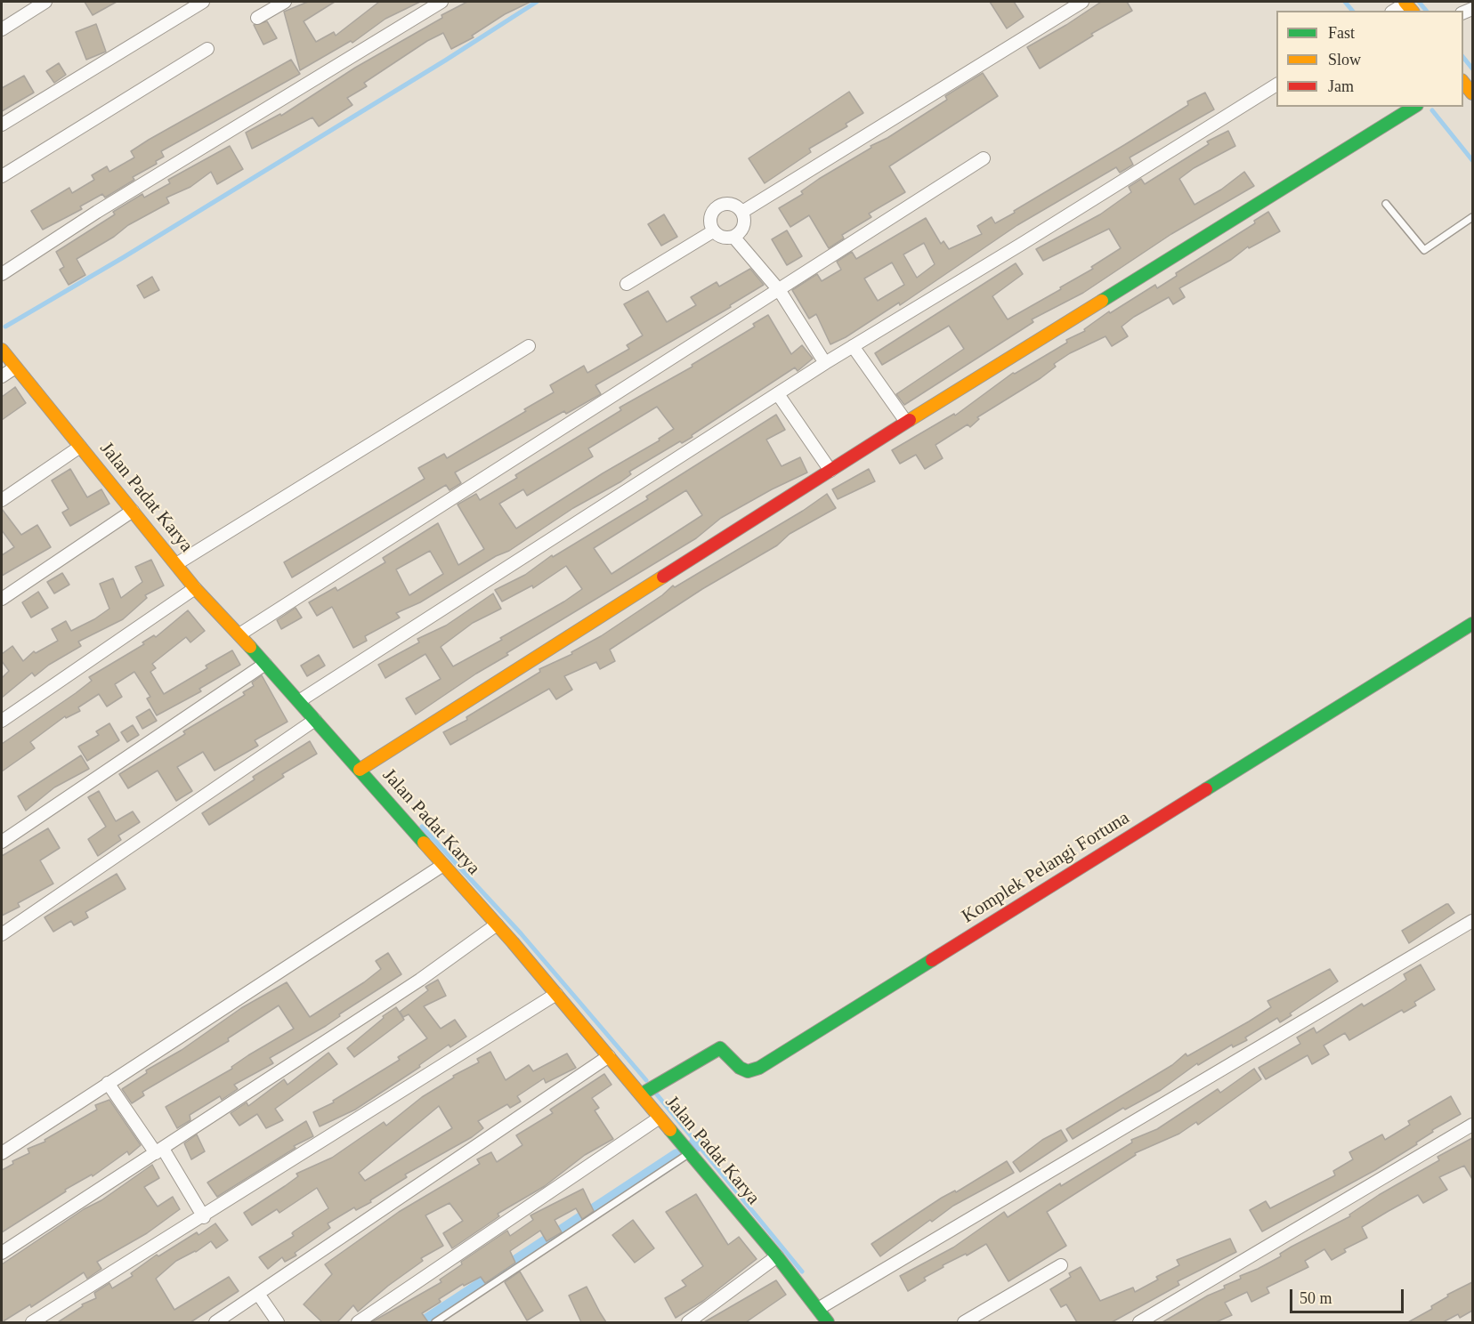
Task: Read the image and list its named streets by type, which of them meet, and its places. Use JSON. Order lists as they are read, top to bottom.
{
  "streets": {
    "street": ["Jalan Padat Karya", "Komplek Pelangi Fortuna"]
  },
  "crossings": [
    ["Jalan Padat Karya", "Komplek Pelangi Fortuna"]
  ],
  "legend": ["Fast", "Slow", "Jam"],
  "scale_bar": "50 m"
}
